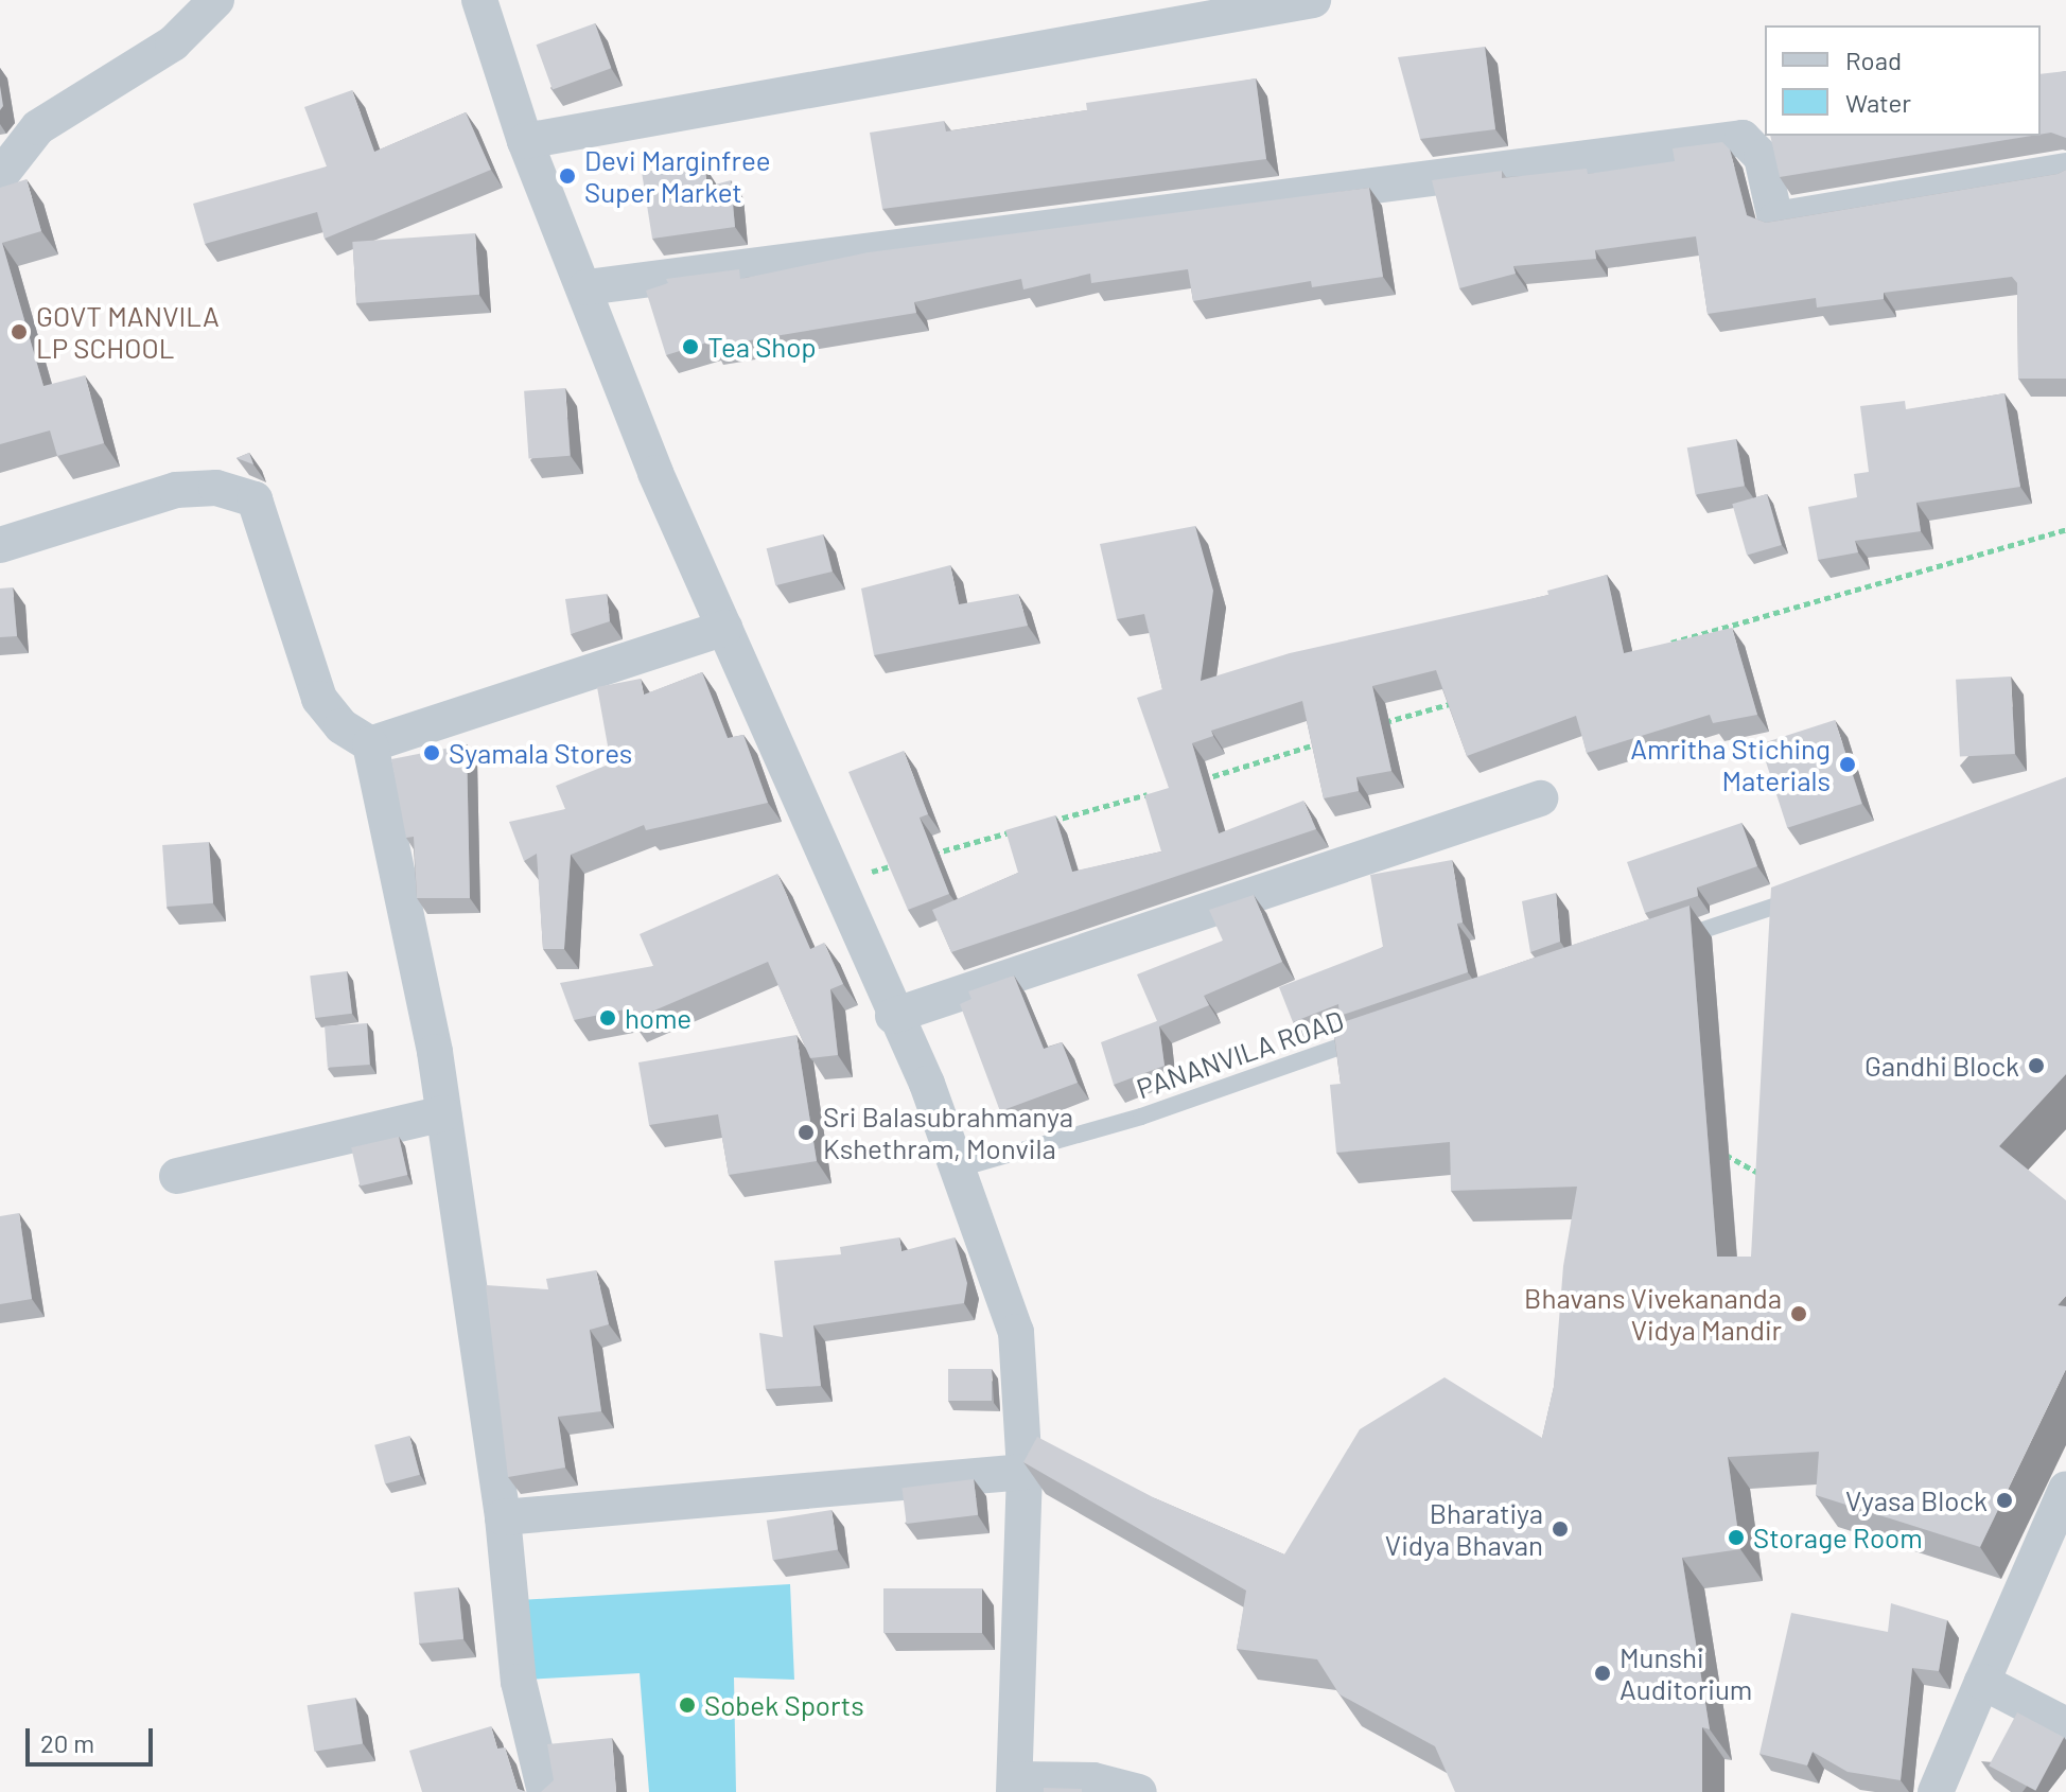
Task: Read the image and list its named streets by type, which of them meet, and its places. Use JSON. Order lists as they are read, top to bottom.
{
  "streets": {
    "lane": ["PANANVILA ROAD"]
  },
  "places": [
    "Devi Marginfree Super Market",
    "GOVT MANVILA LP SCHOOL",
    "Tea Shop",
    "Syamala Stores",
    "Amritha Stiching Materials",
    "home",
    "Gandhi Block",
    "Sri Balasubrahmanya Kshethram, Monvila",
    "Bhavans Vivekananda Vidya Mandir",
    "Vyasa Block",
    "Bharatiya Vidya Bhavan",
    "Storage Room",
    "Munshi Auditorium",
    "Sobek Sports"
  ],
  "legend": ["Road", "Water"],
  "scale_bar": "20 m"
}
